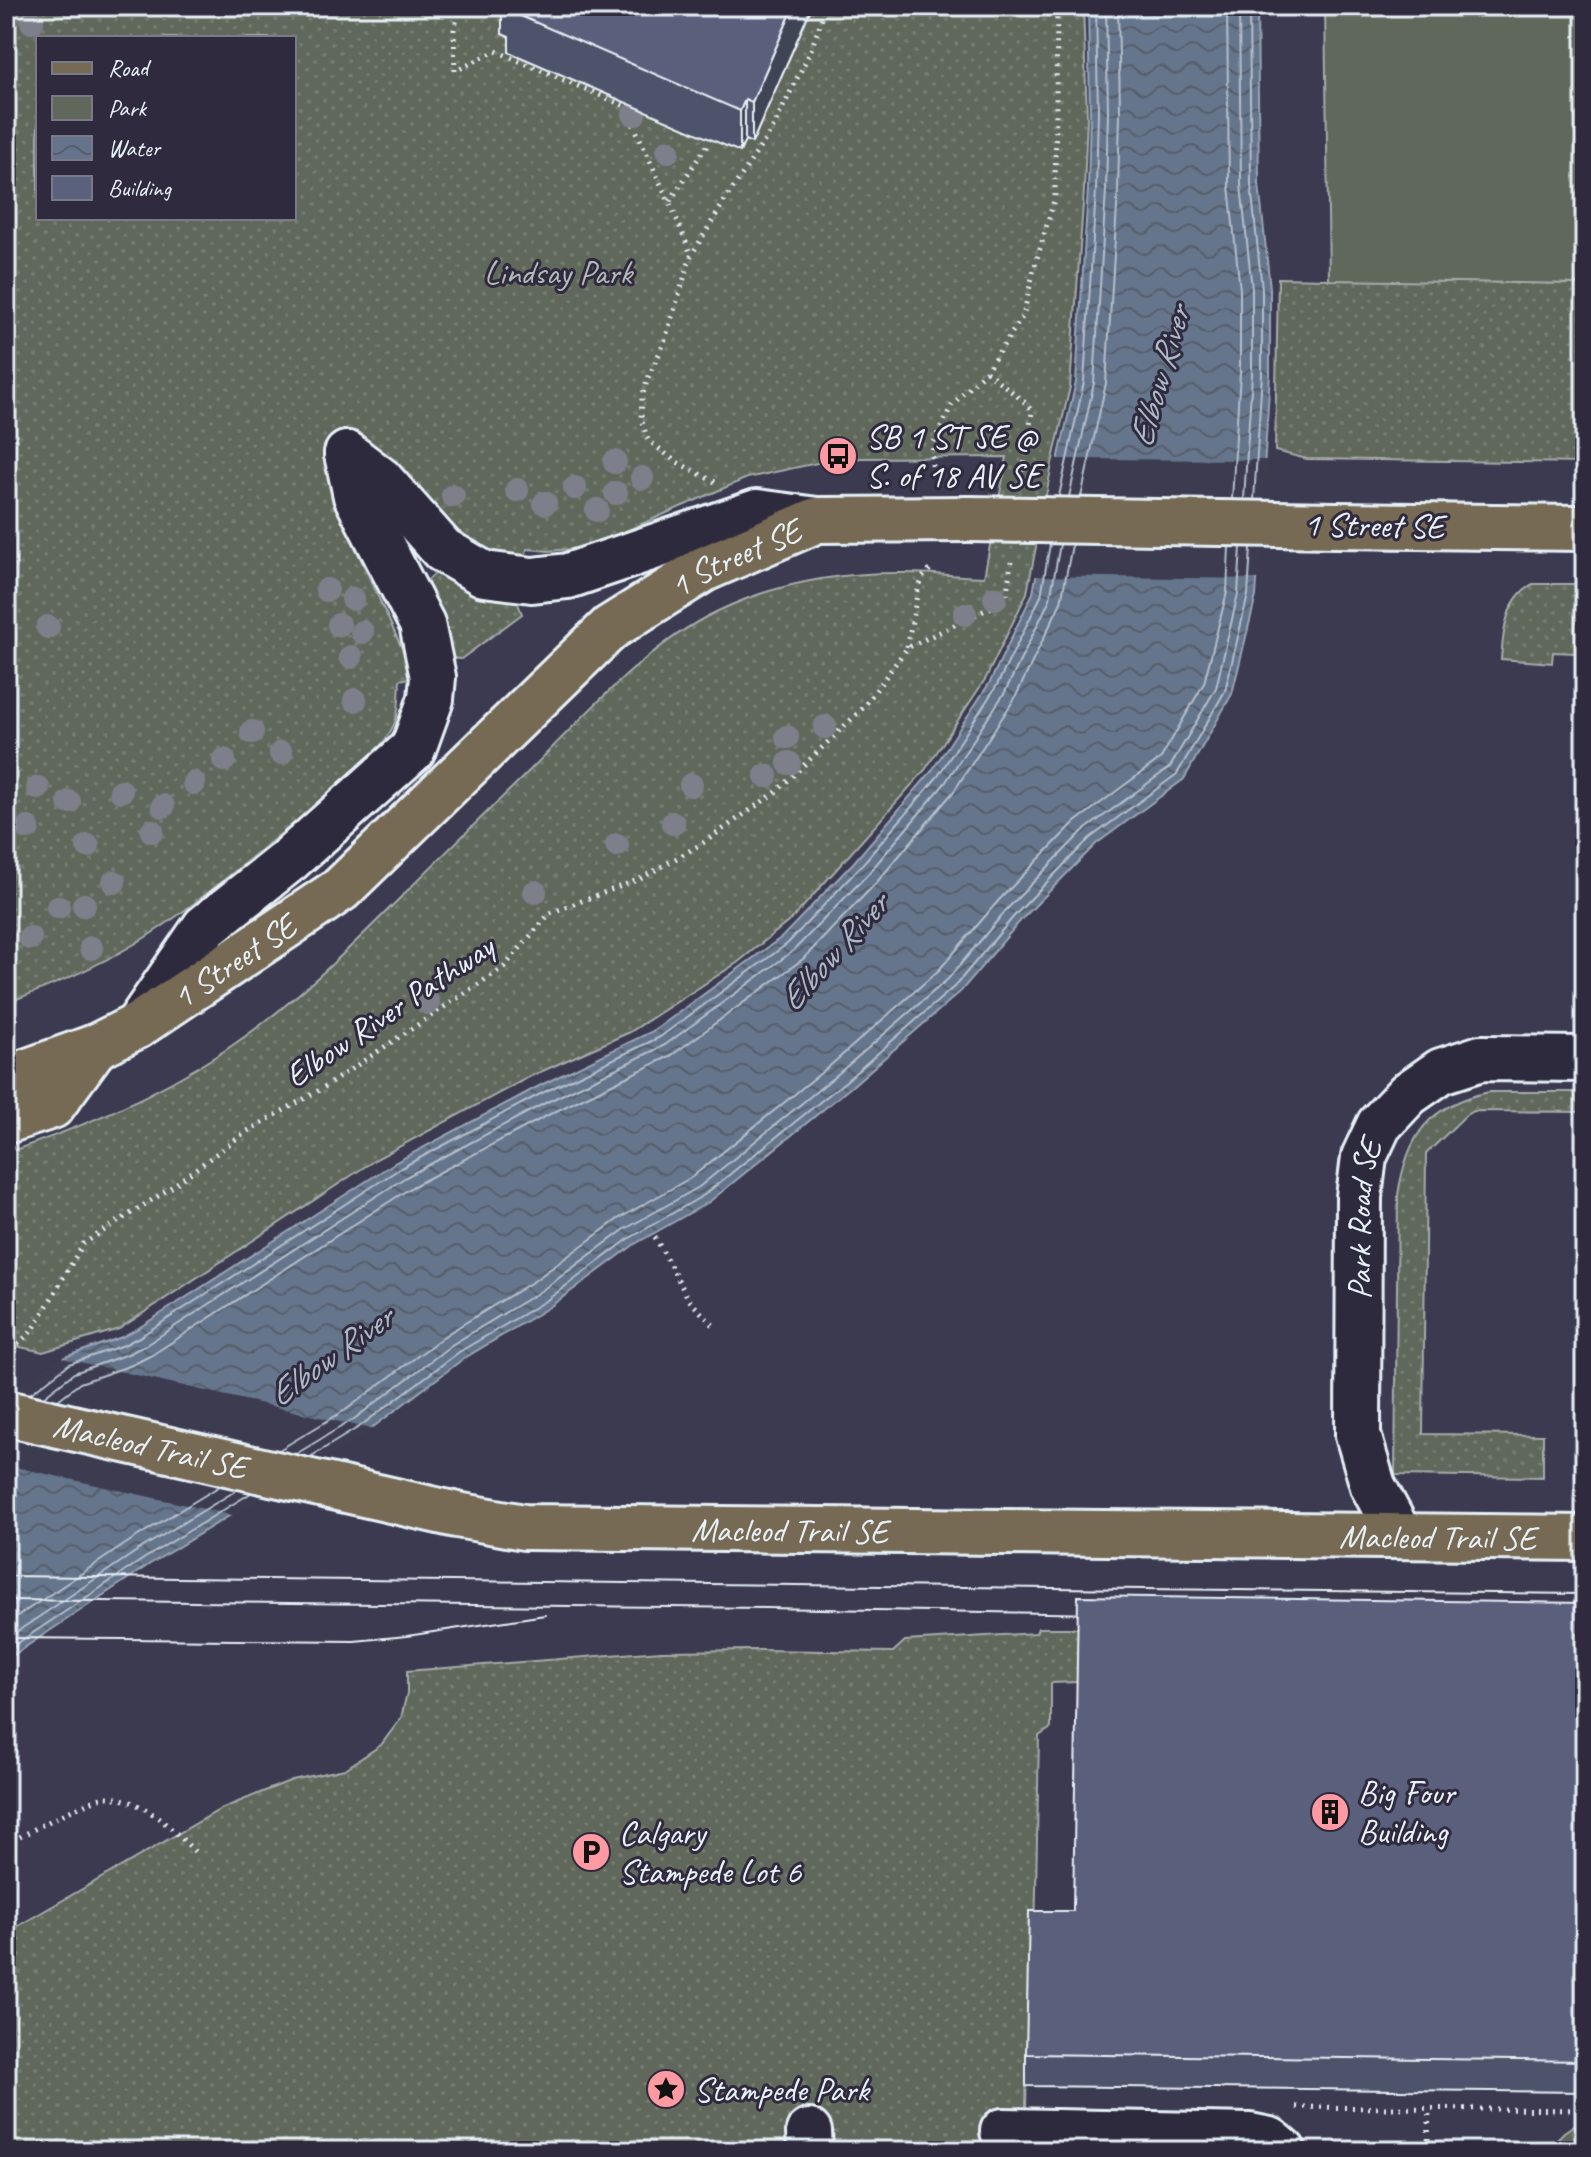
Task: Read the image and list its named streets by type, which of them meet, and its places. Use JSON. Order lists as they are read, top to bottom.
{
  "streets": {
    "main road": ["1 Street SE", "Macleod Trail SE"],
    "street": ["Park Road SE"],
    "path": ["Elbow River Pathway"]
  },
  "crossings": [
    ["Park Road SE", "Macleod Trail SE"]
  ],
  "water": ["Elbow River"],
  "parks": ["Lindsay Park"],
  "places": {
    "bus stop": ["SB 1 ST SE @ S. of 18 AV SE"],
    "building": ["Big Four Building"],
    "parking": ["Calgary Stampede Lot 6"],
    "place": ["Stampede Park"]
  },
  "legend": [
    "Road",
    "Park",
    "Water",
    "Building"
  ]
}
